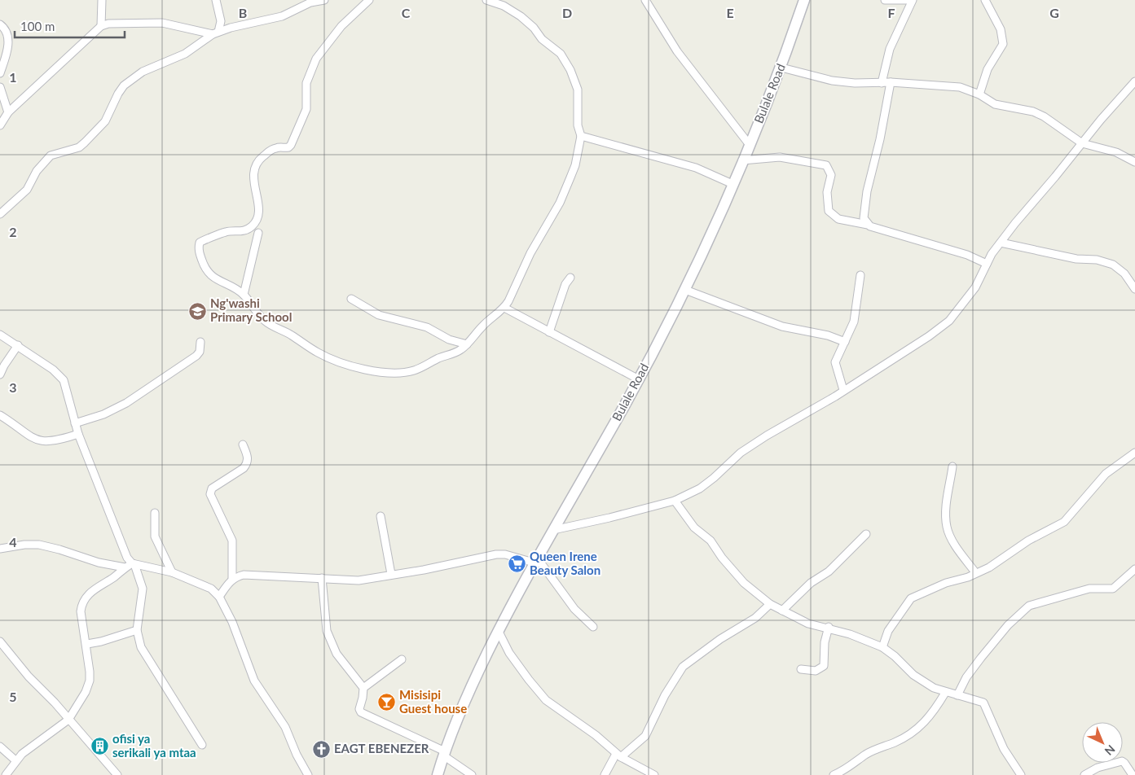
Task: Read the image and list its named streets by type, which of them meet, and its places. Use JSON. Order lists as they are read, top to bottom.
{
  "streets": {
    "street": ["Bulale Road"]
  },
  "places": {
    "school or university": ["Ng'washi Primary School"],
    "supermarket": ["Queen Irene Beauty Salon"],
    "bar": ["Misisipi Guest house"],
    "building": ["ofisi ya serikali ya mtaa"],
    "church": ["EAGT EBENEZER"]
  },
  "scale_bar": "100 m",
  "north": "bottom right",
  "grid": {
    "columns": [
      "B",
      "C",
      "D",
      "E",
      "F",
      "G"
    ],
    "rows": [
      "1",
      "2",
      "3",
      "4",
      "5"
    ]
  }
}
